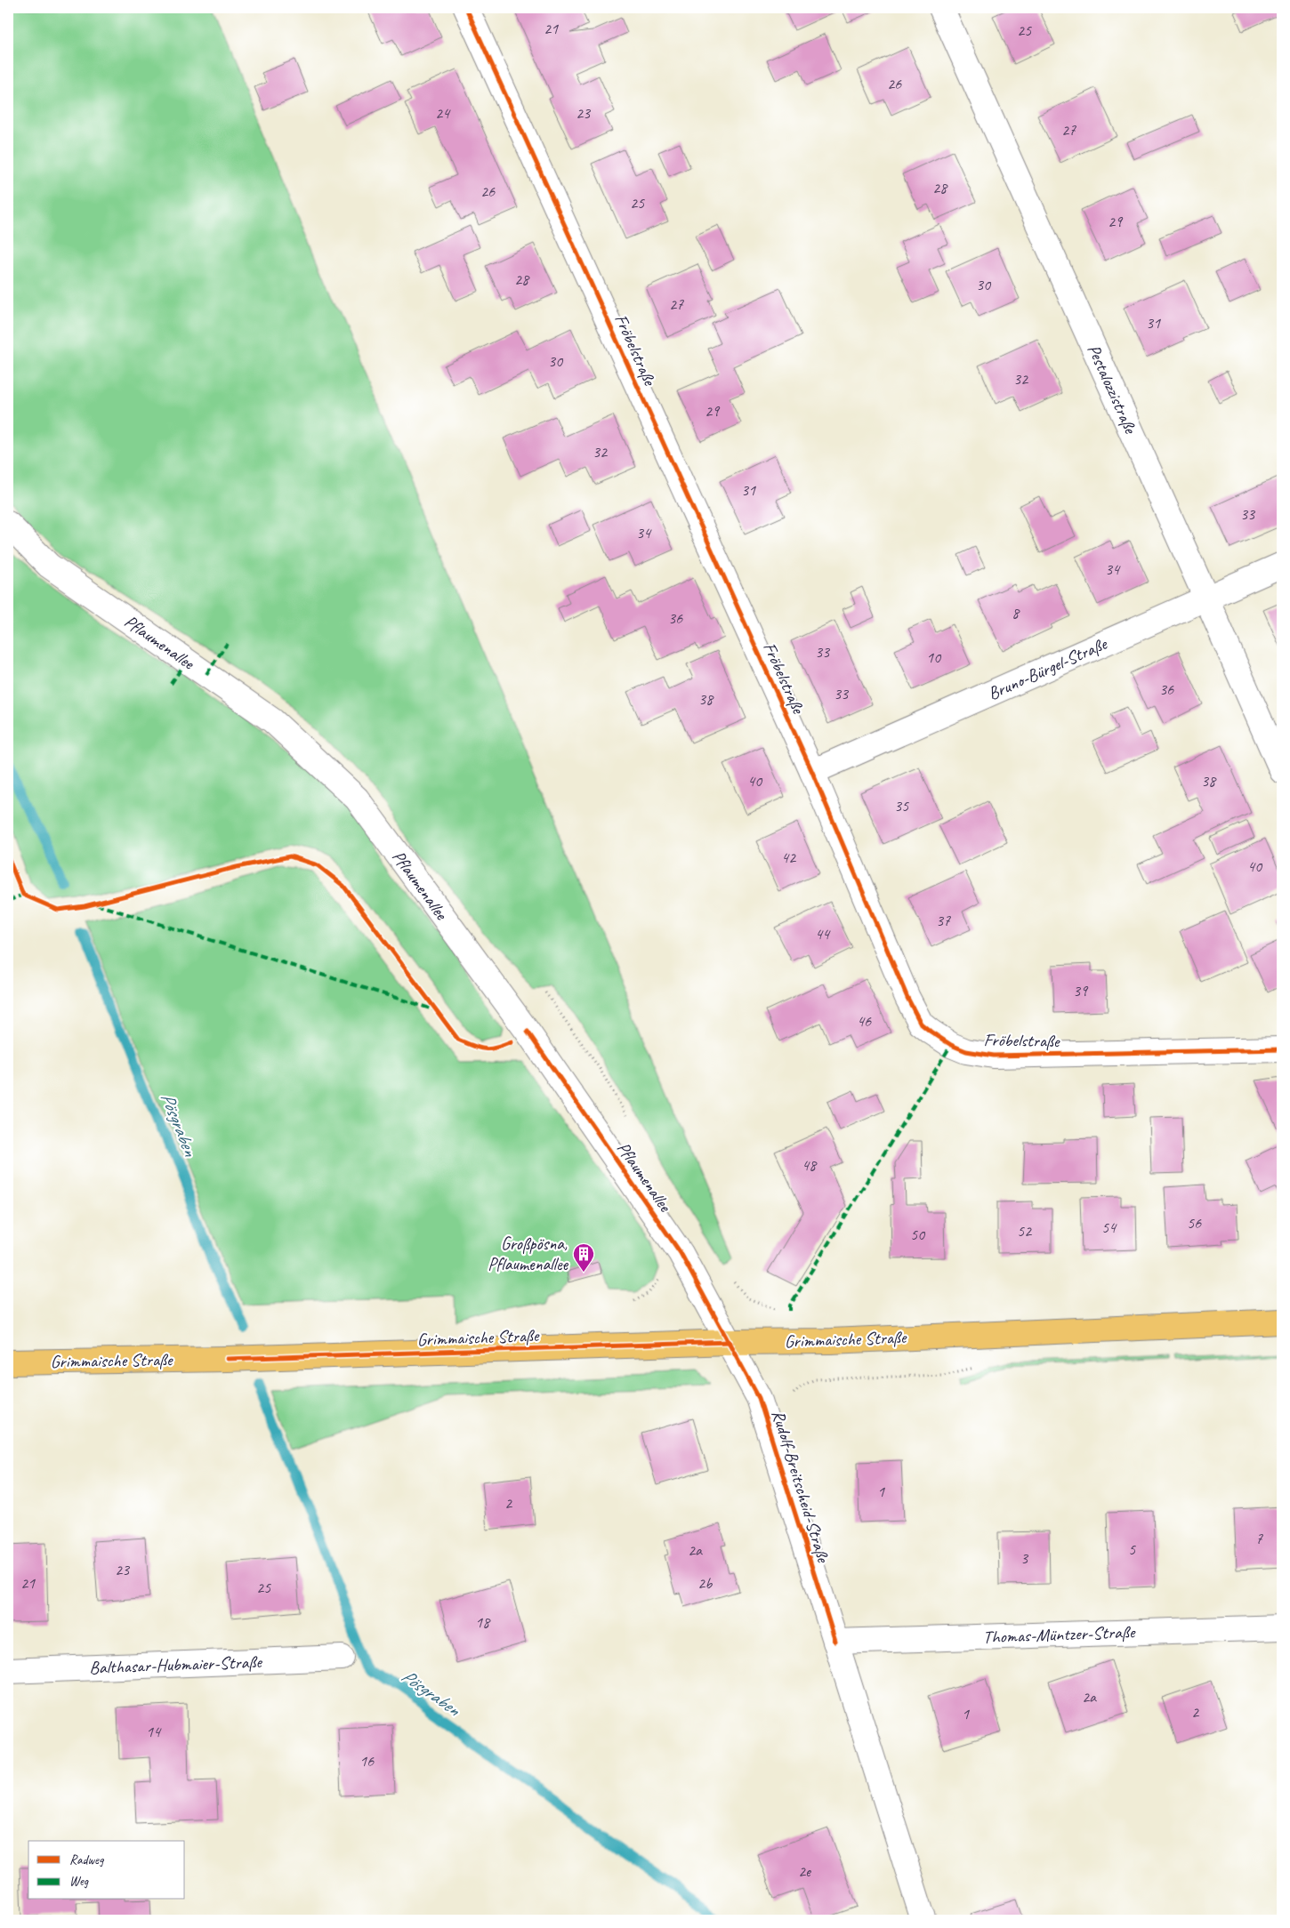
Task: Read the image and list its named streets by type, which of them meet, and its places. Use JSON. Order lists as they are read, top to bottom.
{
  "streets": {
    "main road": ["Grimmaische Straße"],
    "street": [
      "Fröbelstraße",
      "Pestalozzistraße",
      "Pflaumenallee",
      "Bruno-Bürgel-Straße",
      "Rudolf-Breitscheid-Straße",
      "Thomas-Müntzer-Straße",
      "Balthasar-Hubmaier-Straße"
    ]
  },
  "crossings": [
    ["Fröbelstraße", "Bruno-Bürgel-Straße"],
    ["Pestalozzistraße", "Bruno-Bürgel-Straße"],
    ["Pflaumenallee", "Grimmaische Straße"],
    ["Pflaumenallee", "Rudolf-Breitscheid-Straße"],
    ["Grimmaische Straße", "Rudolf-Breitscheid-Straße"],
    ["Rudolf-Breitscheid-Straße", "Thomas-Müntzer-Straße"]
  ],
  "water": ["Pösgraben"],
  "places": {
    "building": ["Großpösna, Pflaumenallee"]
  },
  "house_numbers": [
    "21",
    "25",
    "26",
    "24",
    "23",
    "27",
    "28",
    "26",
    "25",
    "29",
    "28",
    "30",
    "27",
    "31",
    "30",
    "32",
    "29",
    "32",
    "31",
    "33",
    "34",
    "34",
    "8",
    "36",
    "33",
    "10",
    "36",
    "33",
    "38",
    "40",
    "38",
    "35",
    "42",
    "40",
    "37",
    "44",
    "39",
    "46",
    "48",
    "56",
    "54",
    "52",
    "50",
    "1",
    "2",
    "7",
    "5",
    "2a",
    "3",
    "23",
    "21",
    "2b",
    "25",
    "18",
    "2a",
    "2",
    "1",
    "14",
    "16",
    "2e"
  ],
  "legend": ["Radweg", "Weg"]
}
